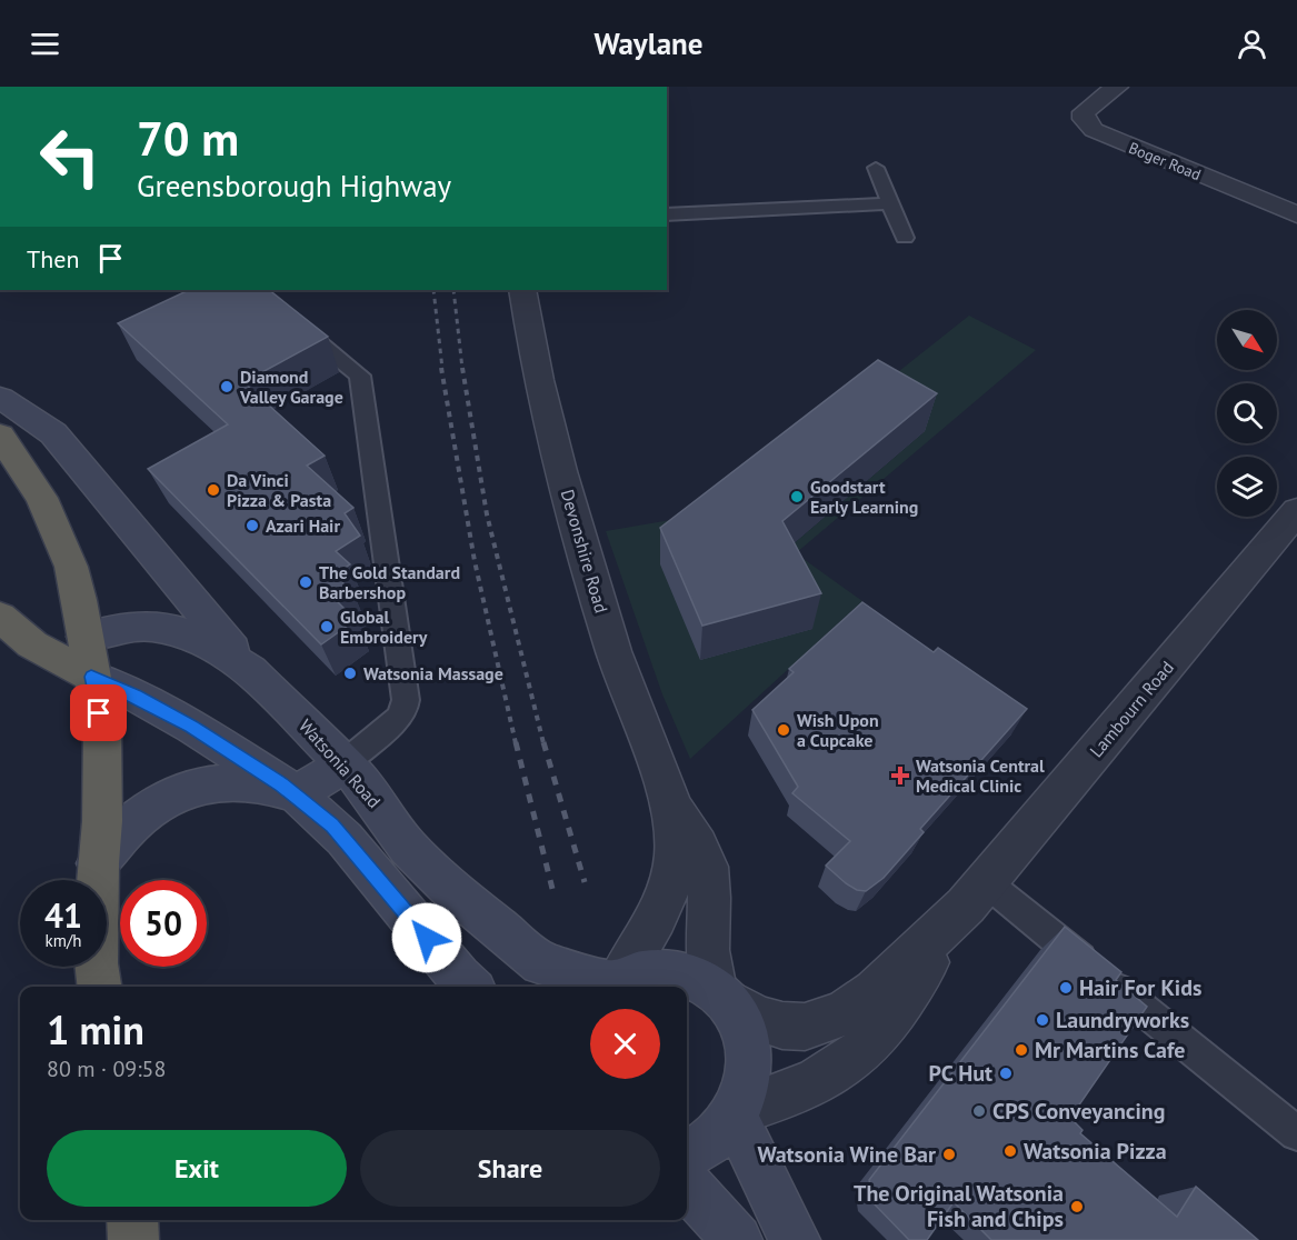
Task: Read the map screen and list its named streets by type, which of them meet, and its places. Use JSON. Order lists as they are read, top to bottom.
{
  "streets": {
    "highway": ["Watsonia Road"],
    "street": ["Boger Road", "Devonshire Road", "Lambourn Road"]
  },
  "crossings": [
    ["Devonshire Road", "Lambourn Road"],
    ["Devonshire Road", "Watsonia Road"]
  ],
  "places": {
    "other": [
      "Diamond Valley Garage",
      "Da Vinci Pizza & Pasta",
      "Goodstart Early Learning",
      "Azari Hair",
      "The Gold Standard Barbershop",
      "Global Embroidery",
      "Watsonia Massage",
      "Wish Upon a Cupcake",
      "Hair For Kids",
      "Laundryworks",
      "Mr Martins Cafe",
      "PC Hut",
      "CPS Conveyancing",
      "Watsonia Pizza",
      "Watsonia Wine Bar",
      "The Original Watsonia Fish and Chips"
    ],
    "health": ["Watsonia Central Medical Clinic"]
  },
  "north": "bottom right",
  "page": {
    "header": "Waylane",
    "turn": ["70 m", "Greensborough Highway"],
    "then": "Then",
    "speed": "41 km/h",
    "limit": "50",
    "heading": ["1 min", "80 m · 09:58"],
    "buttons": ["Exit", "Share"]
  }
}
